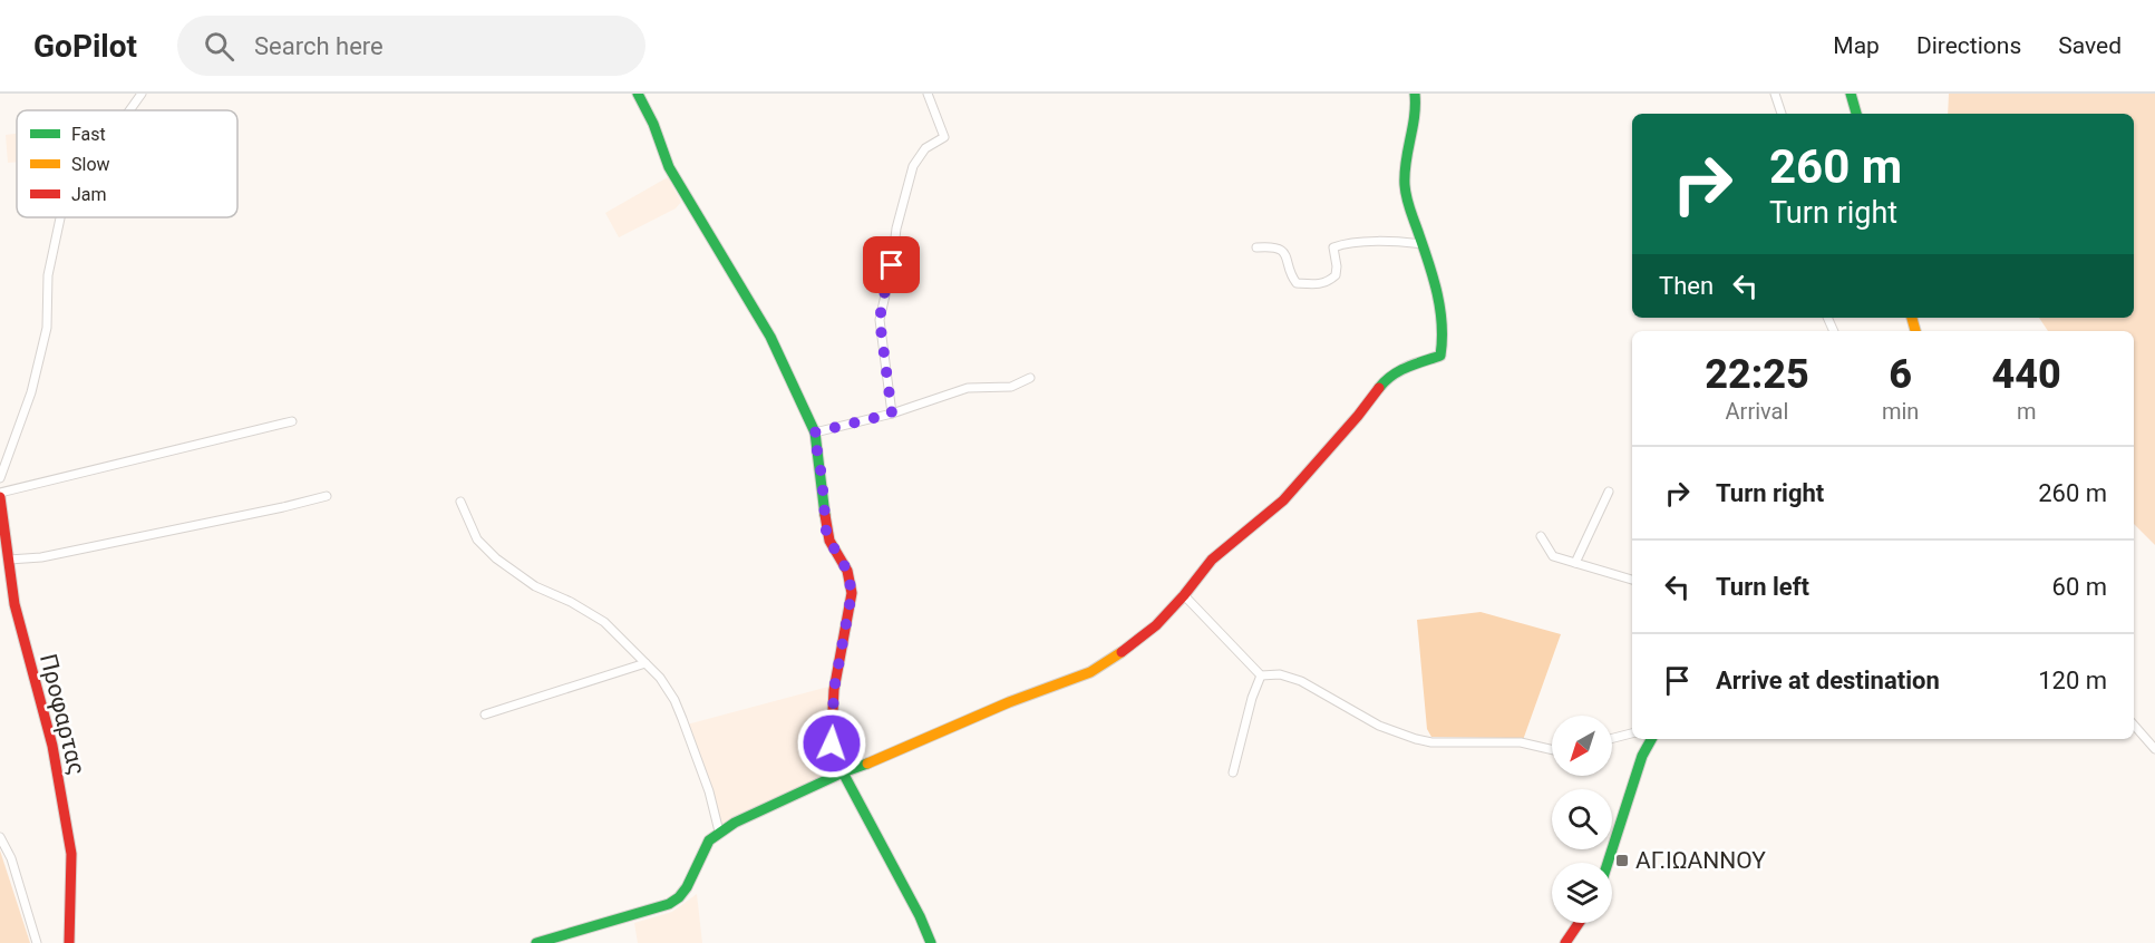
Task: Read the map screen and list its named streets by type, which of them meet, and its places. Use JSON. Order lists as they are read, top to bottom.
{
  "streets": {
    "street": ["Προφαρτας"]
  },
  "places": {
    "transit": ["ΑΓ.ΙΩΑΝΝΟΥ"]
  },
  "legend": ["Fast", "Slow", "Jam"],
  "north": "bottom left",
  "page": {
    "header": "GoPilot",
    "search": "Search here",
    "nav": ["Map", "Directions", "Saved"],
    "turn": ["260 m", "Turn right"],
    "then": "Then",
    "eta": [
      "22:25",
      "Arrival",
      "6",
      "min",
      "440",
      "m"
    ],
    "list": [
      {
        "name": "Turn right",
        "value": "260 m"
      },
      {
        "name": "Turn left",
        "value": "60 m"
      },
      {
        "name": "Arrive at destination",
        "value": "120 m"
      }
    ]
  }
}
